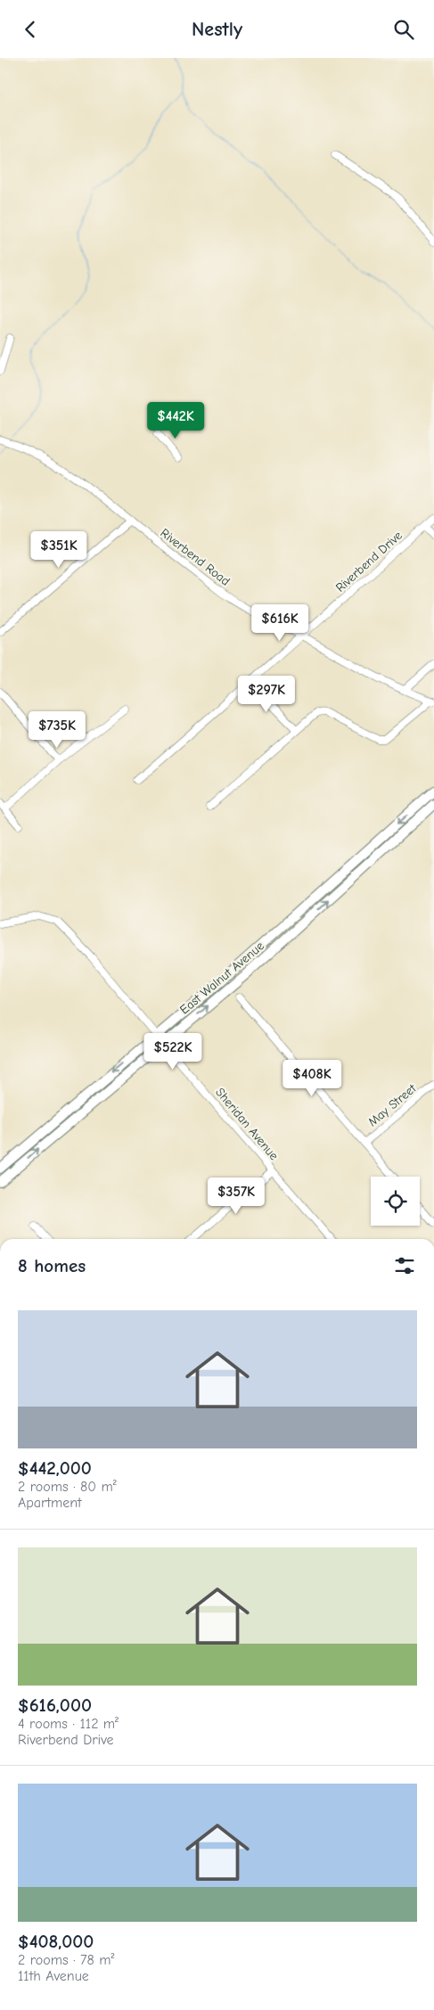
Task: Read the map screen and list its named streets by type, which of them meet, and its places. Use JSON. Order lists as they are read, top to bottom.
{
  "streets": {
    "main road": ["East Walnut Avenue"],
    "street": [
      "Riverbend Road",
      "Riverbend Drive",
      "May Street",
      "Sheridan Avenue"
    ]
  },
  "crossings": [
    ["Riverbend Road", "Riverbend Drive"],
    ["East Walnut Avenue", "Sheridan Avenue"]
  ],
  "page": {
    "header": "Nestly",
    "price": [
      "$442K",
      "$351K",
      "$616K",
      "$297K",
      "$735K",
      "$522K",
      "$408K",
      "$357K"
    ],
    "heading": "8 homes",
    "list": [
      {
        "name": "$442,000",
        "note": "2 rooms · 80 m² · Apartment"
      },
      {
        "name": "$616,000",
        "note": "4 rooms · 112 m² · Riverbend Drive"
      },
      {
        "name": "$408,000",
        "note": "2 rooms · 78 m² · 11th Avenue"
      }
    ]
  }
}
